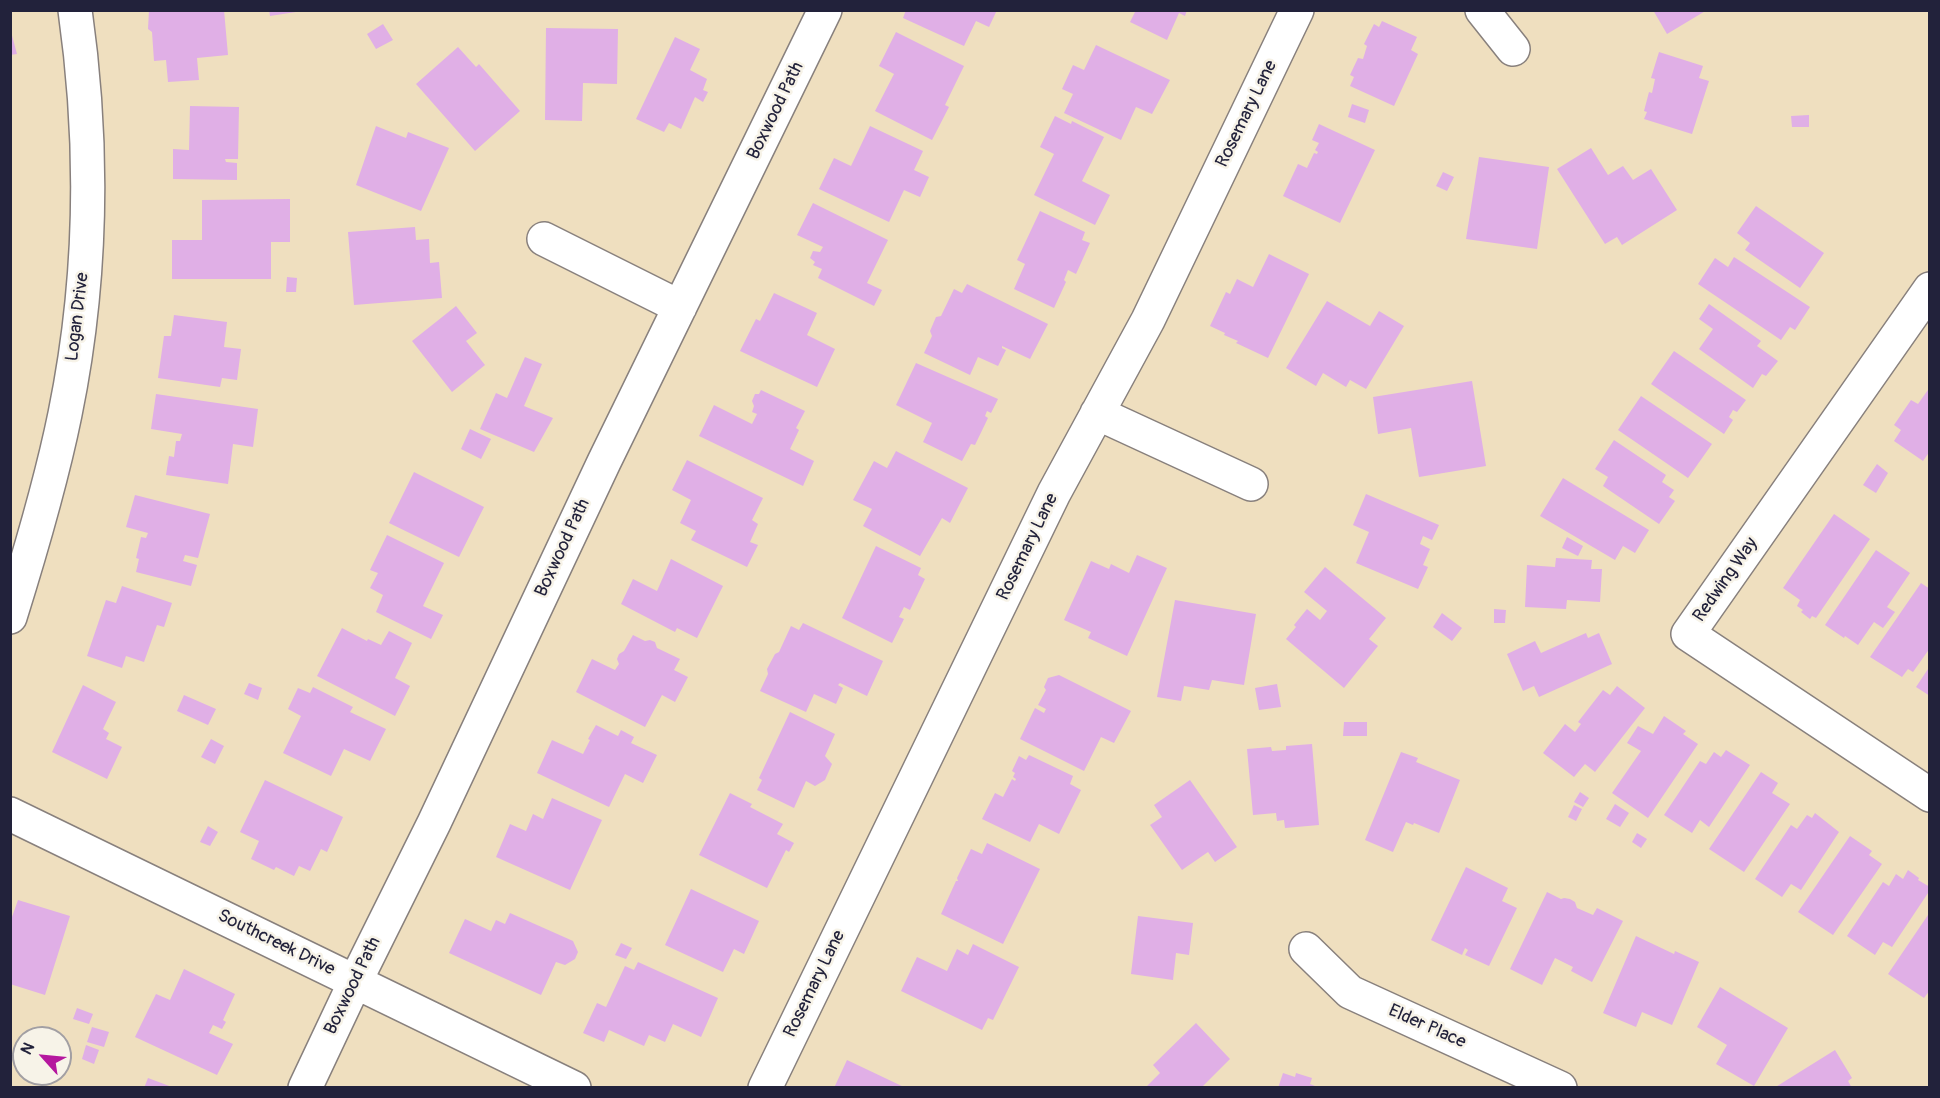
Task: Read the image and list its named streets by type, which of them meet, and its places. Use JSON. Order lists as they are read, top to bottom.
{
  "streets": {
    "street": [
      "Boxwood Path",
      "Rosemary Lane",
      "Logan Drive",
      "Redwing Way",
      "Southcreek Drive",
      "Elder Place"
    ]
  },
  "crossings": [
    ["Boxwood Path", "Southcreek Drive"]
  ],
  "north": "top left"
}
